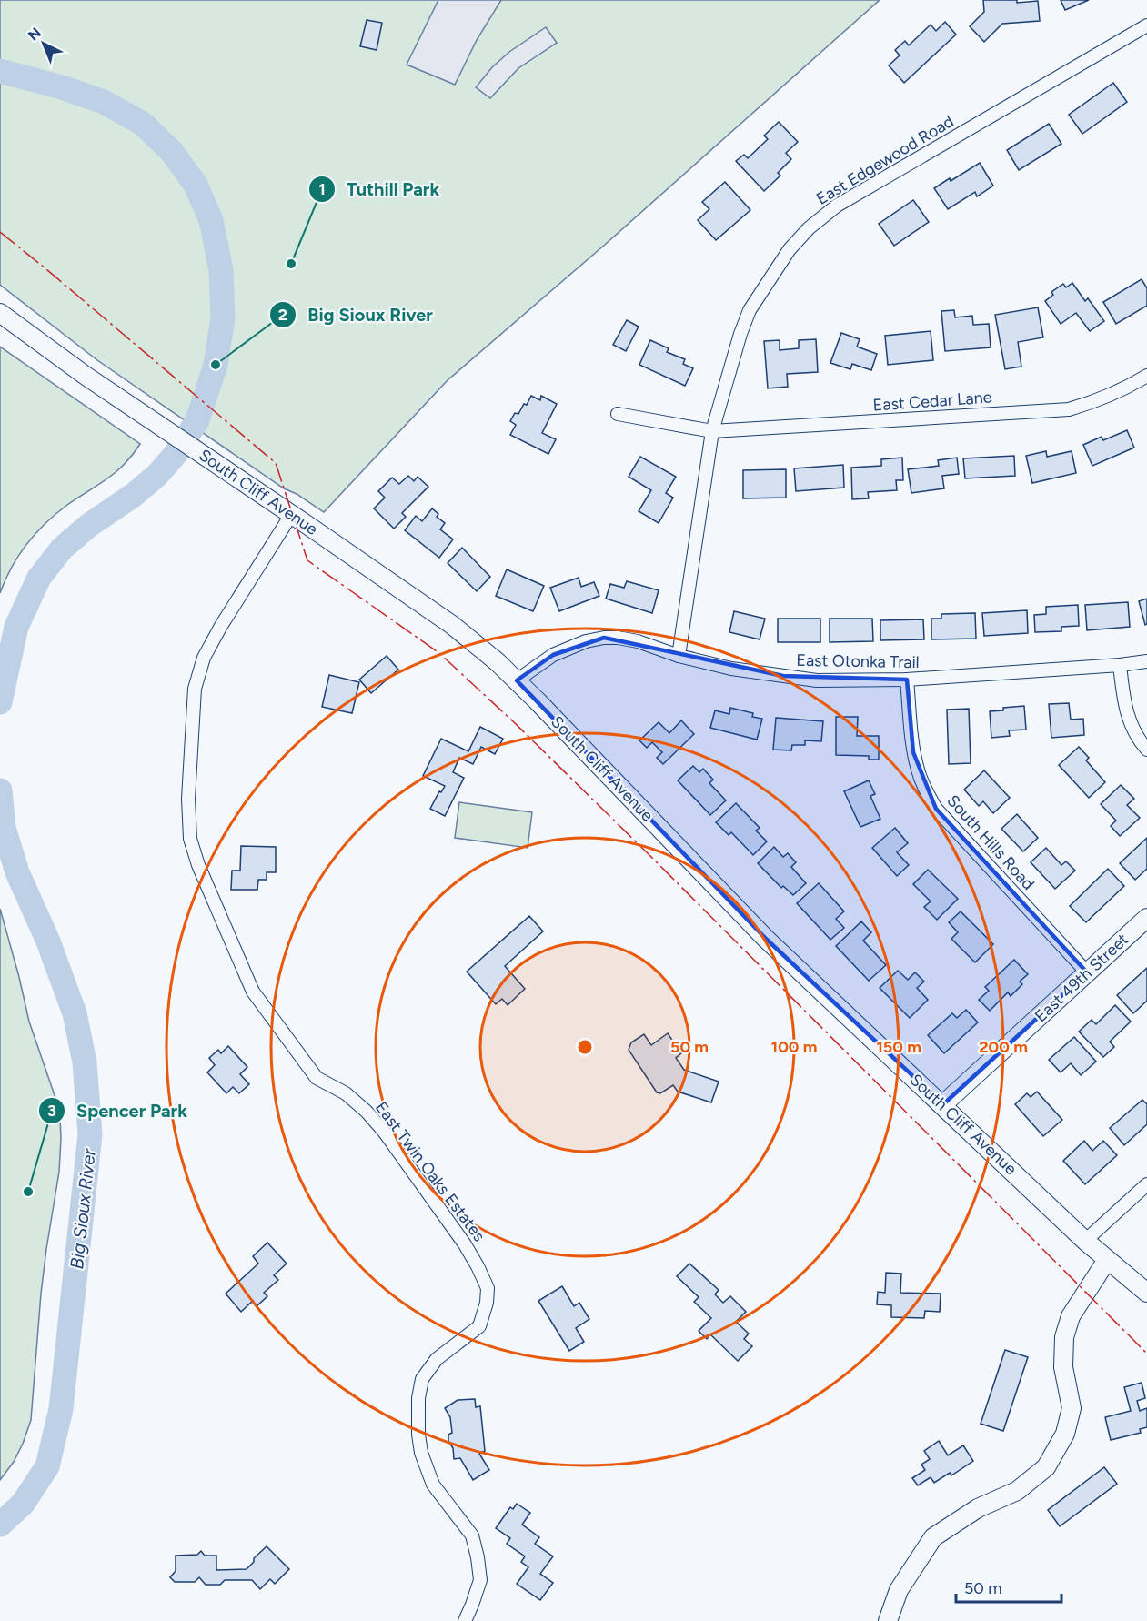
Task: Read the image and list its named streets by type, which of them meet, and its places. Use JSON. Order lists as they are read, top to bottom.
{
  "streets": {
    "main road": ["South Cliff Avenue", "East 49th Street"],
    "street": [
      "East Edgewood Road",
      "East Cedar Lane",
      "East Otonka Trail",
      "South Hills Road",
      "East Twin Oaks Estates"
    ]
  },
  "crossings": [
    ["East Edgewood Road", "East Cedar Lane"],
    ["East Edgewood Road", "East Otonka Trail"],
    ["South Cliff Avenue", "East Otonka Trail"],
    ["South Cliff Avenue", "East 49th Street"],
    ["South Cliff Avenue", "East Twin Oaks Estates"],
    ["East Otonka Trail", "South Hills Road"],
    ["South Hills Road", "East 49th Street"]
  ],
  "water": ["Big Sioux River"],
  "places": ["Tuthill Park", "Big Sioux River", "Spencer Park"],
  "scale_bar": "50 m",
  "north": "top left",
  "rings": [
    "50 m",
    "100 m",
    "150 m",
    "200 m"
  ]
}
